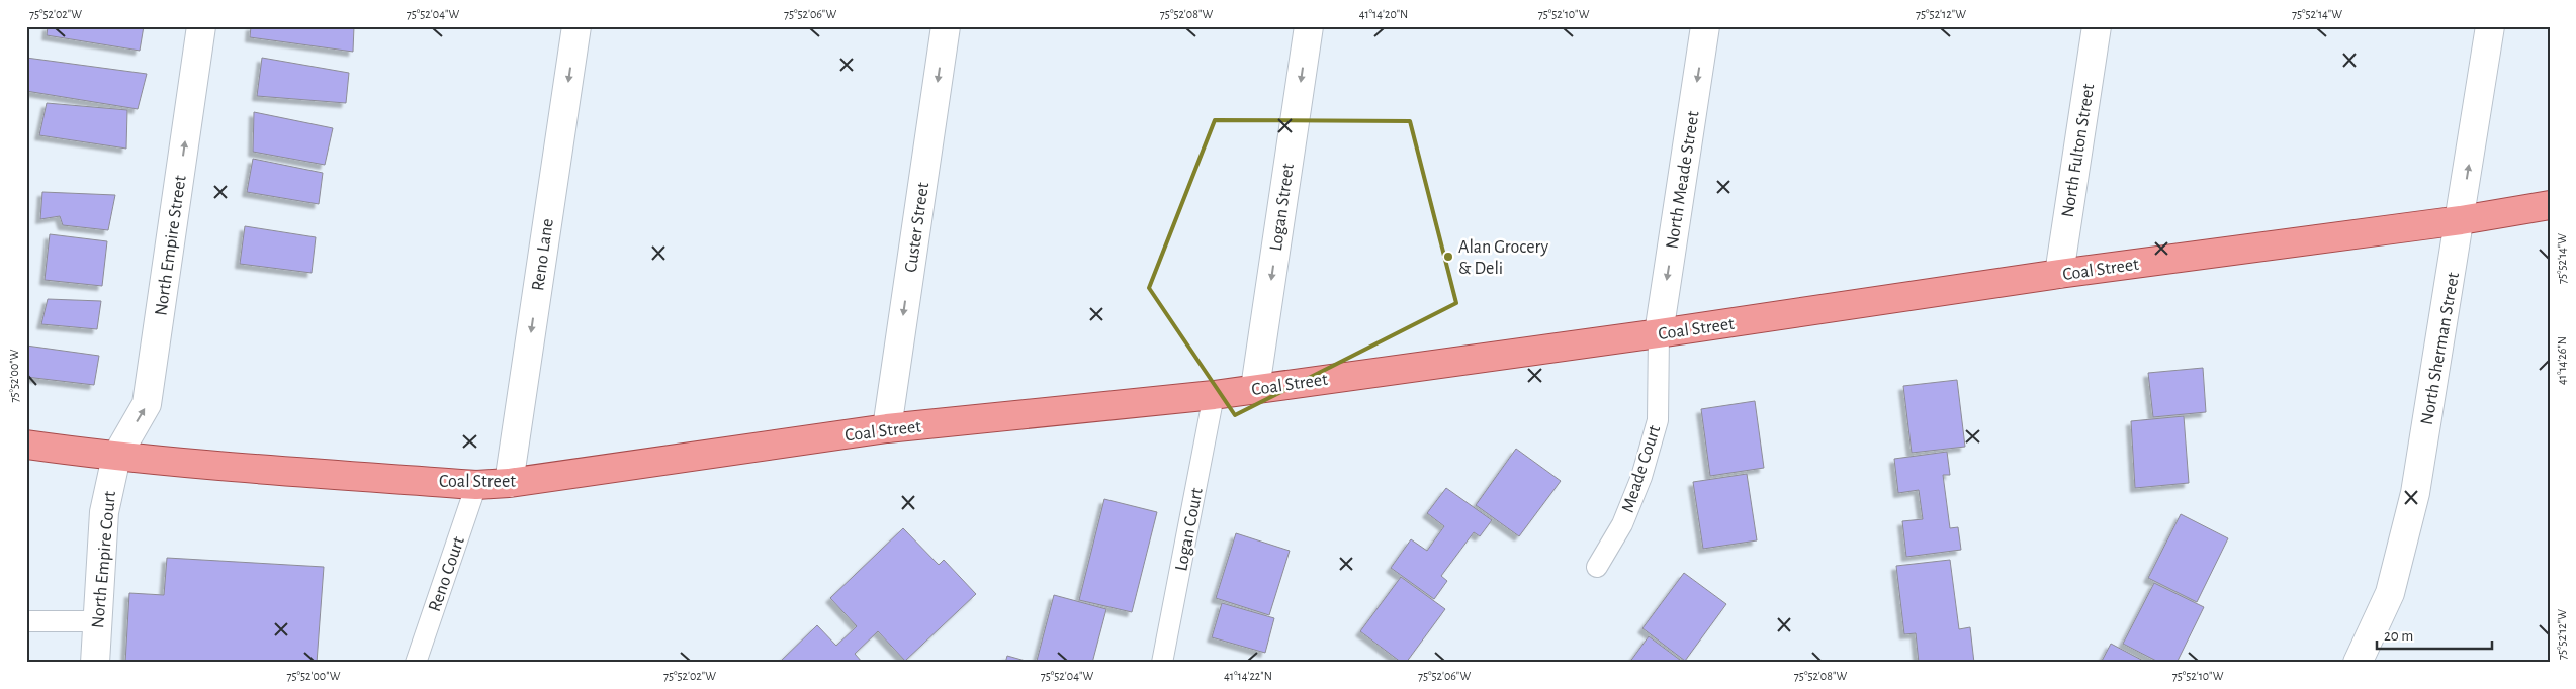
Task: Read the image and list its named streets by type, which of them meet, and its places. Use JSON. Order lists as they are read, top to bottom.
{
  "streets": {
    "main road": ["Coal Street"],
    "street": [
      "North Fulton Street",
      "North Meade Street",
      "Logan Street",
      "Custer Street",
      "North Empire Street",
      "Reno Lane",
      "North Sherman Street",
      "North Empire Court"
    ],
    "lane": ["Meade Court", "Logan Court", "Reno Court"]
  },
  "crossings": [
    ["North Fulton Street", "Coal Street"],
    ["North Meade Street", "Coal Street"],
    ["North Meade Street", "Meade Court"],
    ["Logan Street", "Coal Street"],
    ["Custer Street", "Coal Street"],
    ["North Empire Street", "Coal Street"],
    ["North Empire Street", "North Empire Court"],
    ["Reno Lane", "Coal Street"],
    ["Coal Street", "North Sherman Street"],
    ["Coal Street", "Meade Court"],
    ["Coal Street", "Logan Court"],
    ["Coal Street", "North Empire Court"],
    ["Coal Street", "Reno Court"]
  ],
  "one_way": [
    "North Meade Street",
    "Logan Street",
    "Custer Street",
    "North Empire Street",
    "Reno Lane"
  ],
  "places": ["Alan Grocery & Deli"],
  "scale_bar": "20 m",
  "coordinates": [
    "75°52'02\"W",
    "75°52'04\"W",
    "75°52'06\"W",
    "75°52'08\"W",
    "41°14'20\"N",
    "75°52'10\"W",
    "75°52'12\"W",
    "75°52'14\"W",
    "41°14'26\"N",
    "75°52'00\"W",
    "41°14'22\"N"
  ]
}
